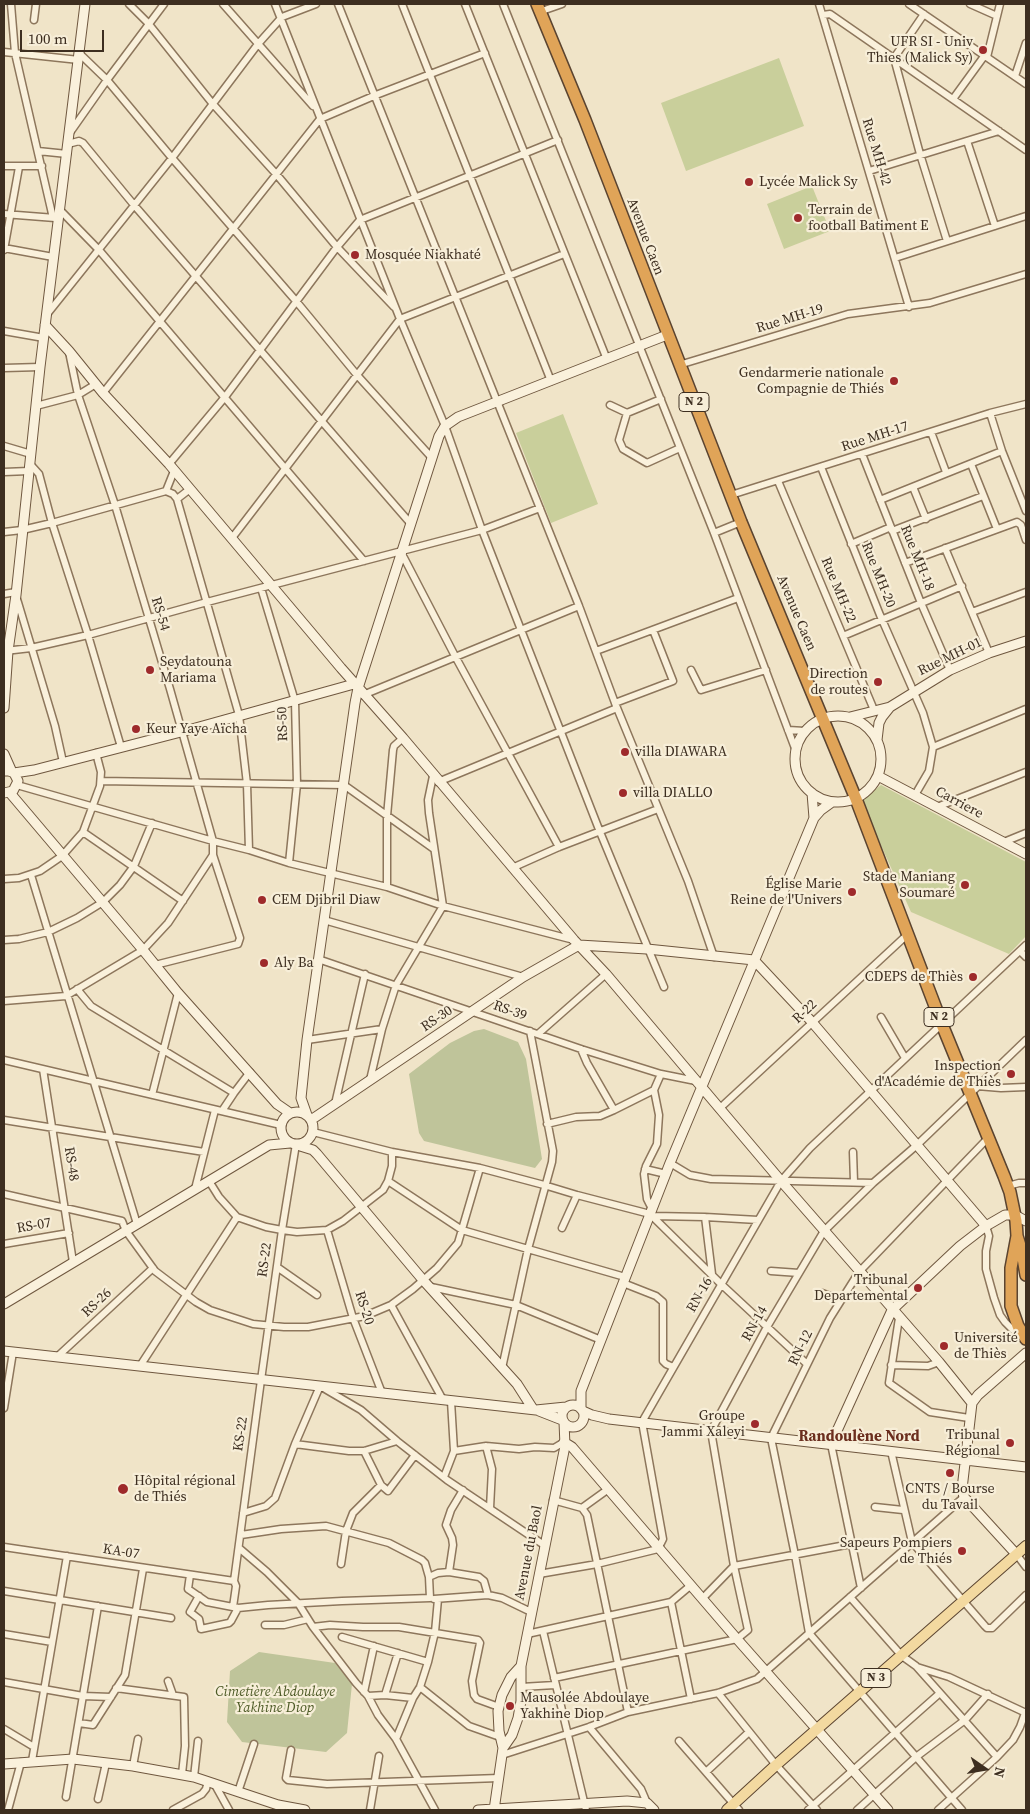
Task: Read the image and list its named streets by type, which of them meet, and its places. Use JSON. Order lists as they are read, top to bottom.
{
  "streets": {
    "highway": ["Avenue Caen", "N 2"],
    "main road": ["N 3"],
    "street": [
      "Rue MH-42",
      "Rue MH-19",
      "Rue MH-17",
      "Rue MH-18",
      "Rue MH-20",
      "Rue MH-22",
      "RS-54",
      "Rue MH-01",
      "RS-50",
      "Carriere",
      "RS-39",
      "R-22",
      "RS-30",
      "RS-48",
      "RS-07",
      "RS-22",
      "RN-16",
      "RS-26",
      "RS-20",
      "RN-14",
      "RN-12",
      "KS-22",
      "KA-07",
      "Avenue du Baol"
    ]
  },
  "crossings": [
    ["Rue MH-42", "Rue MH-19"],
    ["Avenue Caen", "Rue MH-19"],
    ["Avenue Caen", "Rue MH-17"],
    ["Avenue Caen", "Rue MH-01"],
    ["Avenue Caen", "R-22"],
    ["Avenue Caen", "RN-16"],
    ["Avenue Caen", "RN-14"],
    ["Avenue Caen", "RN-12"],
    ["Rue MH-17", "Rue MH-18"],
    ["Rue MH-17", "Rue MH-20"],
    ["Rue MH-17", "Rue MH-22"],
    ["Rue MH-18", "Rue MH-01"],
    ["Rue MH-20", "Rue MH-01"],
    ["Rue MH-22", "Rue MH-01"],
    ["RS-39", "RS-30"],
    ["RS-30", "RS-22"],
    ["RS-48", "RS-07"],
    ["RS-22", "KS-22"],
    ["KS-22", "KA-07"]
  ],
  "districts": ["Randoulène Nord"],
  "parks": ["Cimetière Abdoulaye Yakhine Diop"],
  "places": [
    "UFR SI - Univ Thies (Malick Sy)",
    "Lycée Malick Sy",
    "Terrain de football Batiment E",
    "Mosquée Niakhaté",
    "Gendarmerie nationale Compagnie de Thiés",
    "Seydatouna Mariama",
    "Direction de routes",
    "Keur Yaye Aïcha",
    "villa DIAWARA",
    "villa DIALLO",
    "Stade Maniang Soumaré",
    "Église Marie Reine de l'Univers",
    "CEM Djibril Diaw",
    "Aly Ba",
    "CDEPS de Thiès",
    "Inspection d'Académie de Thiès",
    "Tribunal Departemental",
    "Université de Thiès",
    "Groupe Jammi Xaleyi",
    "Tribunal Régional",
    "CNTS / Bourse du Tavail",
    "Hôpital régional de Thiés",
    "Sapeurs Pompiers de Thiés",
    "Mausolée Abdoulaye Yakhine Diop"
  ],
  "scale_bar": "100 m",
  "north": "right"
}
